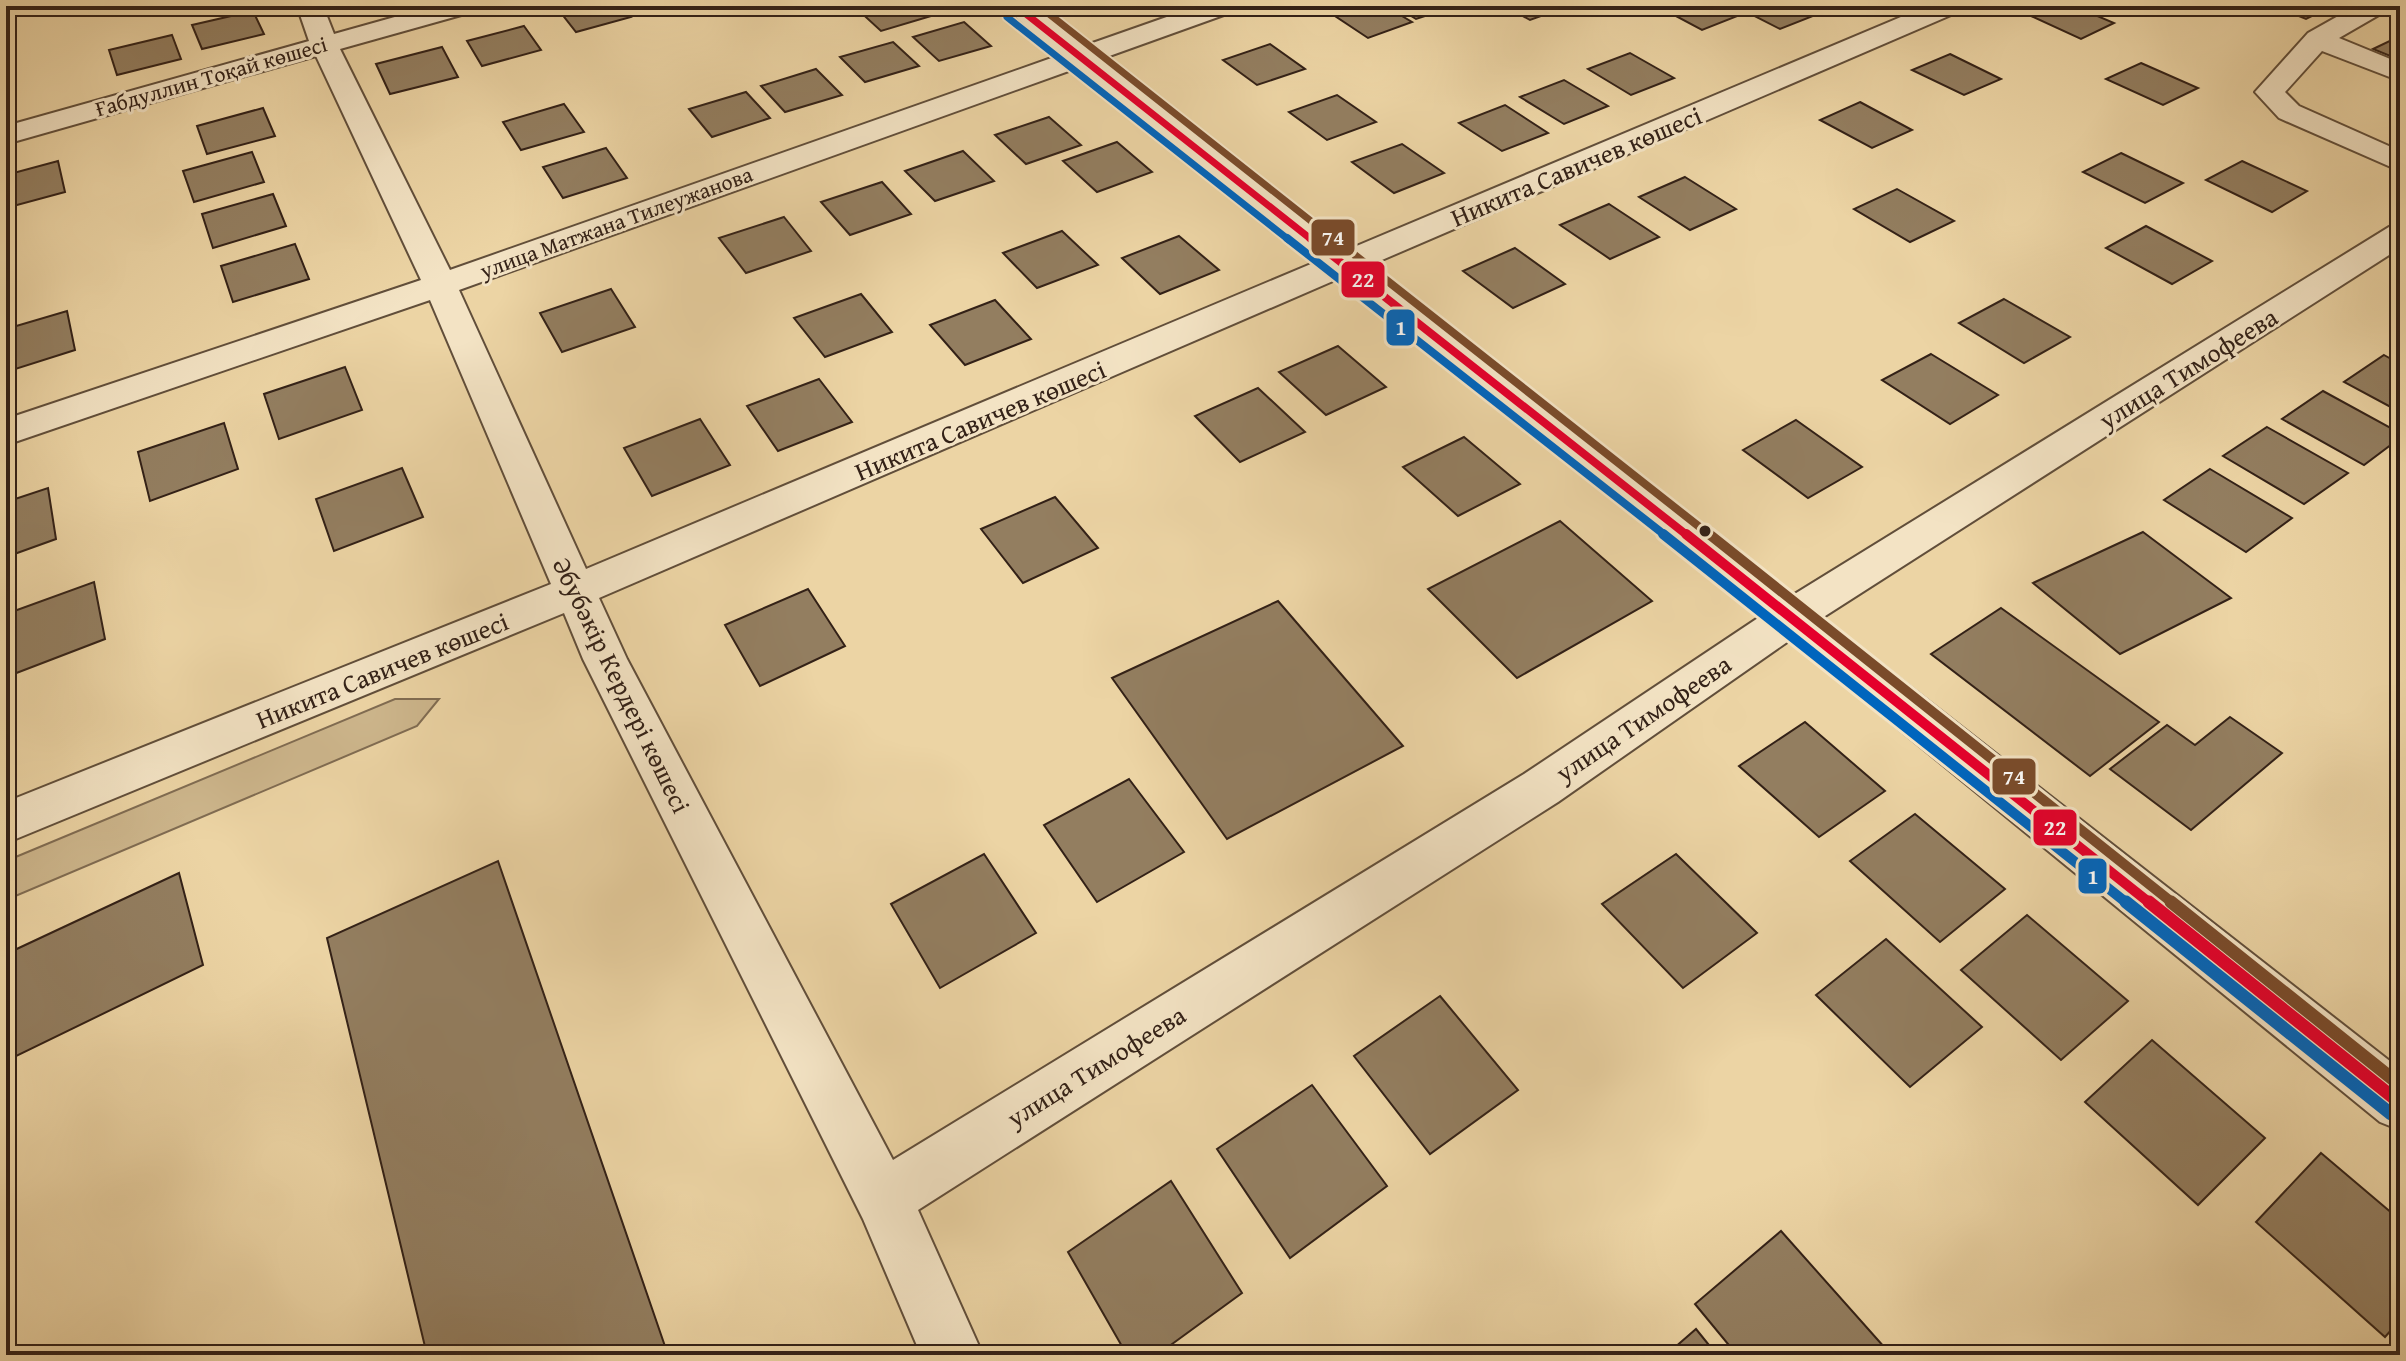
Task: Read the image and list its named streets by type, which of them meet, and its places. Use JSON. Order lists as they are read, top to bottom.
{
  "streets": {
    "street": [
      "Ғабдуллин Тоқай көшесі",
      "Никита Савичев көшесі",
      "улица Матжана Тилеужанова",
      "улица Тимофеева",
      "Әбубәкір Кердері көшесі"
    ]
  },
  "crossings": [
    ["Ғабдуллин Тоқай көшесі", "Әбубәкір Кердері көшесі"],
    ["Никита Савичев көшесі", "Әбубәкір Кердері көшесі"],
    ["улица Матжана Тилеужанова", "Әбубәкір Кердері көшесі"],
    ["улица Тимофеева", "Әбубәкір Кердері көшесі"]
  ],
  "lines": ["transit line 22", "transit line 74", "transit line 1"]
}
